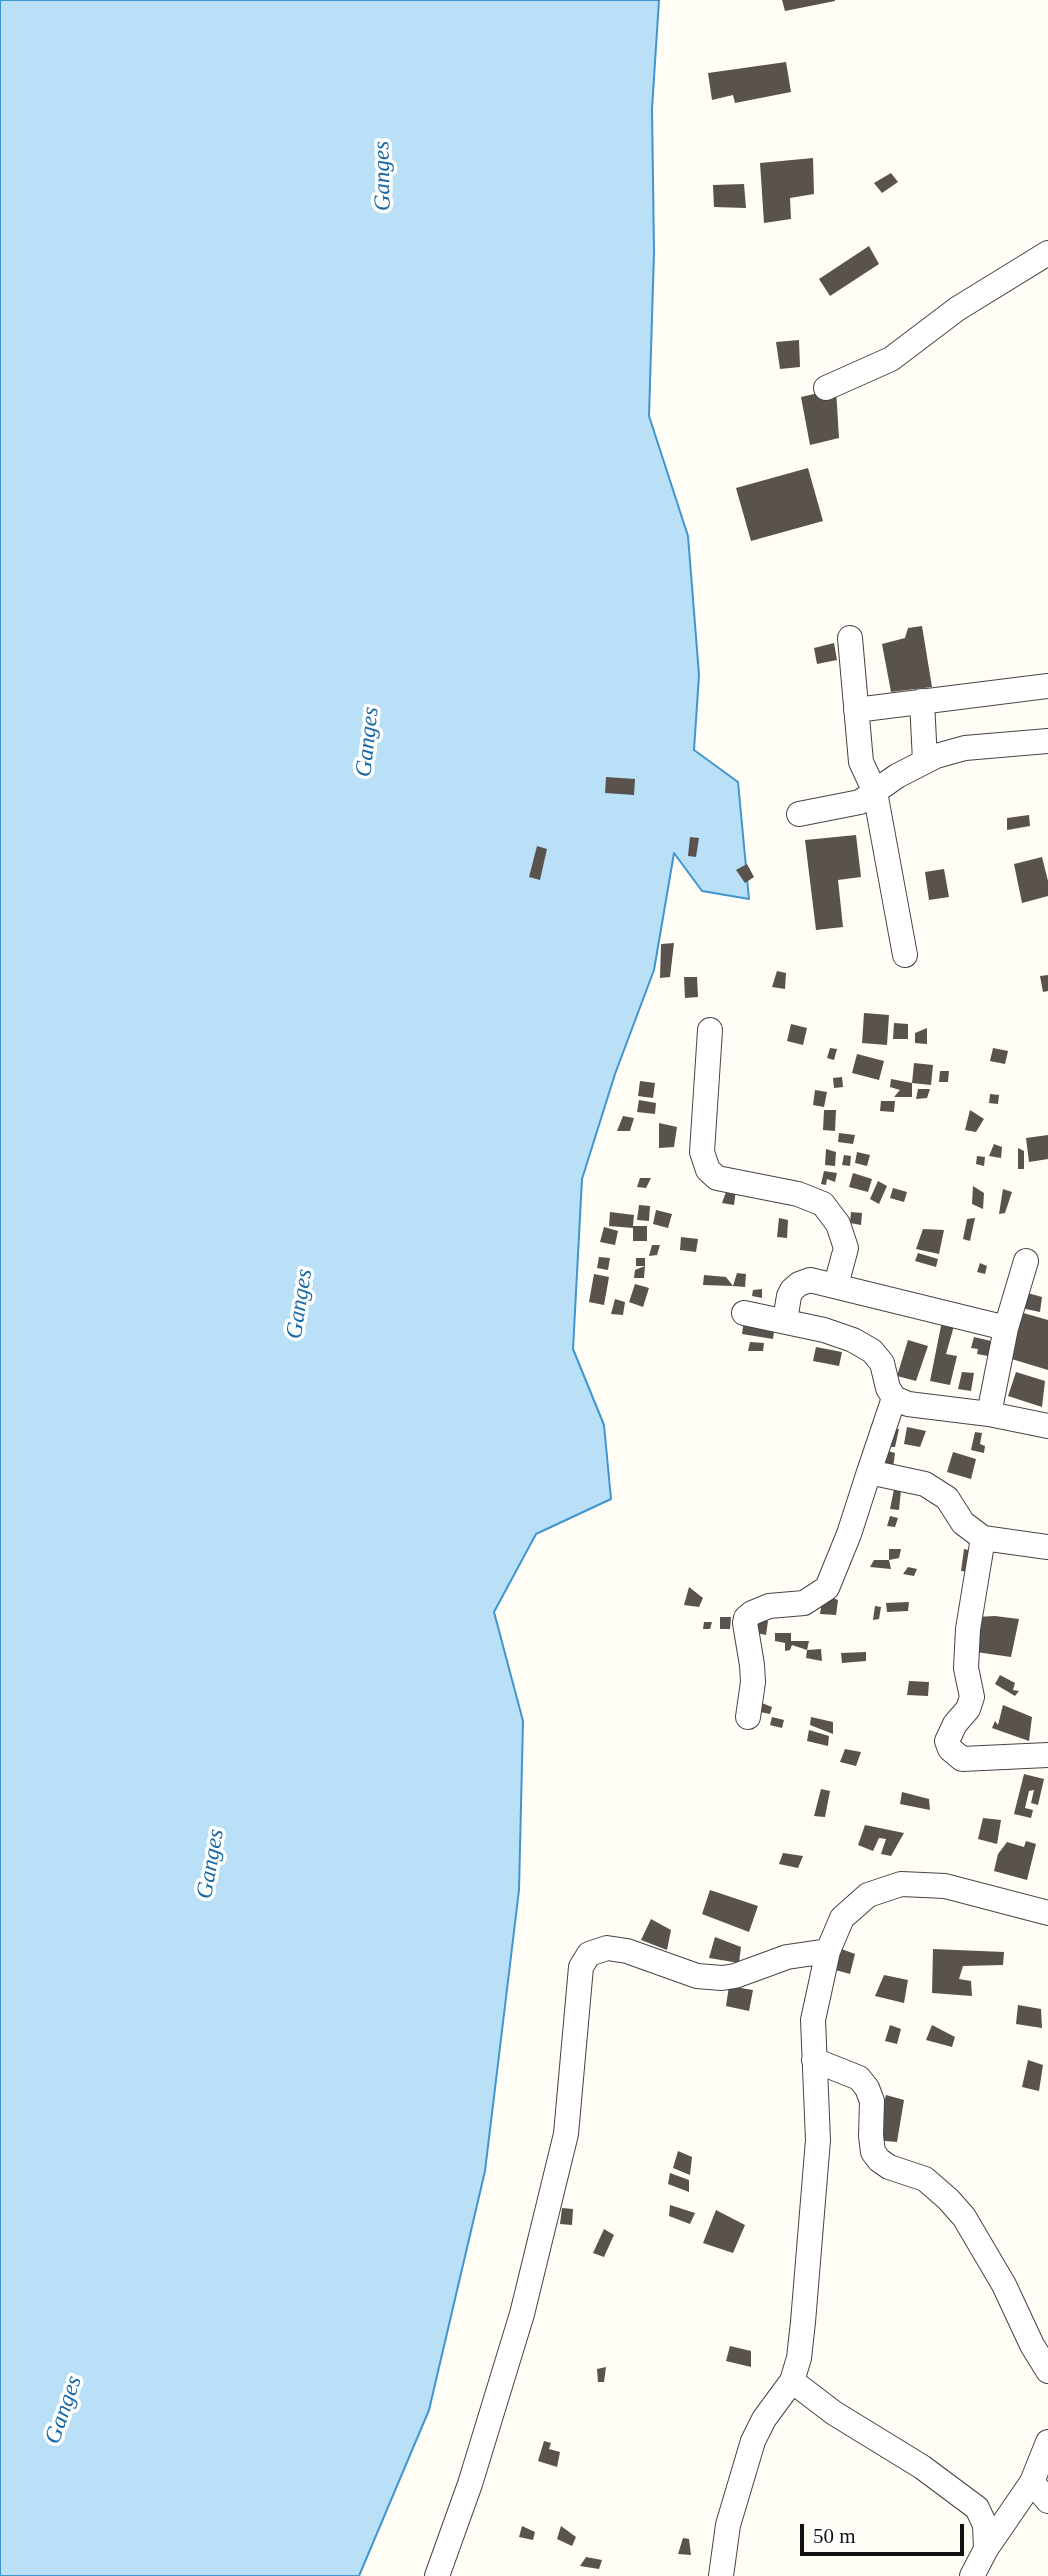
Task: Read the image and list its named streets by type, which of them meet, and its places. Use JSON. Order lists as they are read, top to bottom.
{
  "water": ["Ganges"],
  "scale_bar": "50 m"
}
